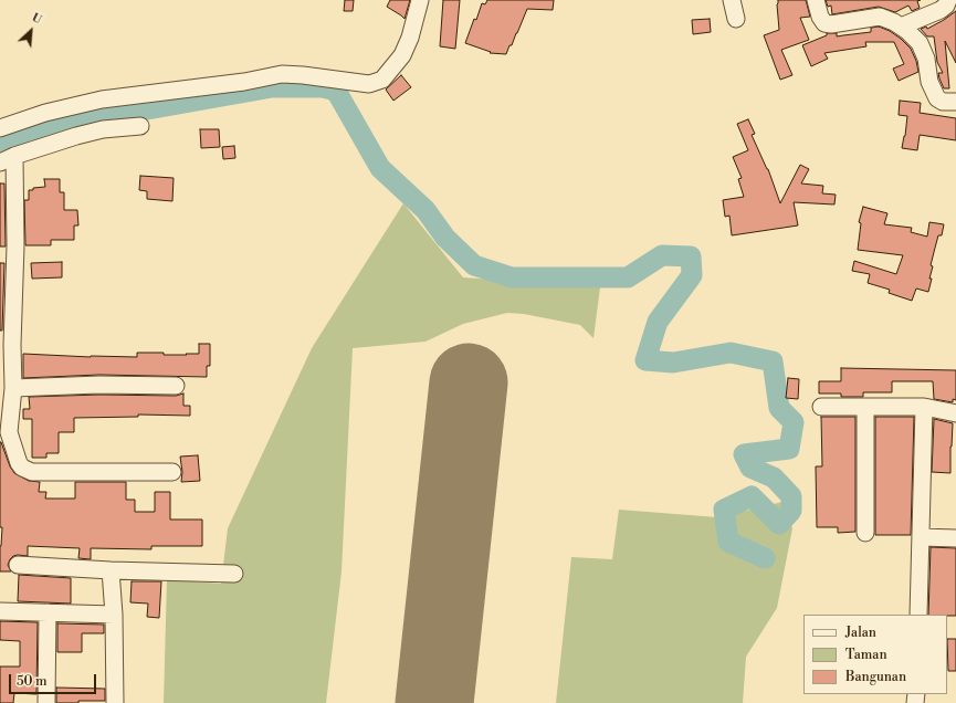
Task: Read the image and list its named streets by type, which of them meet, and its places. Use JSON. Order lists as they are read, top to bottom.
{
  "legend": ["Jalan", "Taman", "Bangunan"],
  "scale_bar": "50 m",
  "north": "top right"
}
